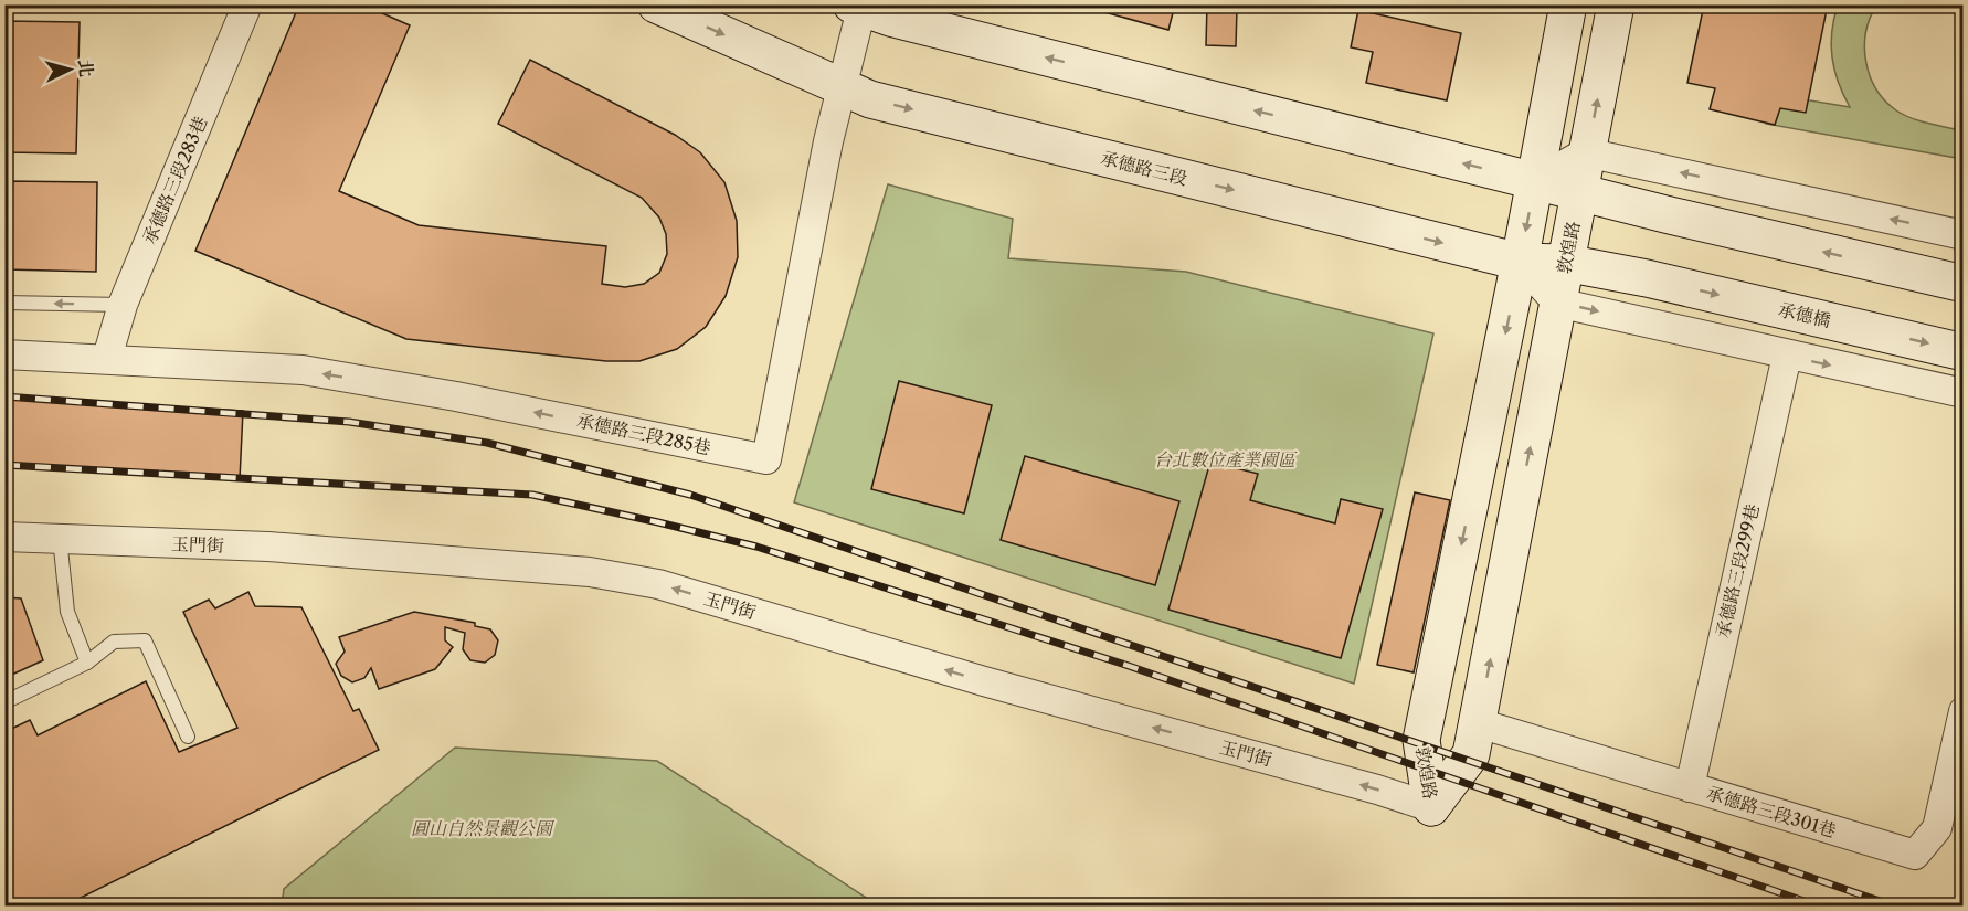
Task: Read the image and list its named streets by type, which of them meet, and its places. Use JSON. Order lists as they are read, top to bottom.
{
  "streets": {
    "main road": ["承德路三段", "敦煌路", "承德橋"],
    "street": [
      "承德路三段283巷",
      "承德路三段285巷",
      "玉門街",
      "承德路三段299巷",
      "承德路三段301巷"
    ]
  },
  "crossings": [
    ["承德路三段", "敦煌路"],
    ["承德路三段", "承德橋"],
    ["承德路三段", "承德路三段285巷"],
    ["承德路三段283巷", "承德路三段285巷"],
    ["敦煌路", "玉門街"],
    ["敦煌路", "承德路三段301巷"],
    ["承德路三段299巷", "承德路三段301巷"]
  ],
  "one_way": ["玉門街"],
  "parks": ["台北數位產業園區", "圓山自然景觀公園"],
  "north": "right"
}
